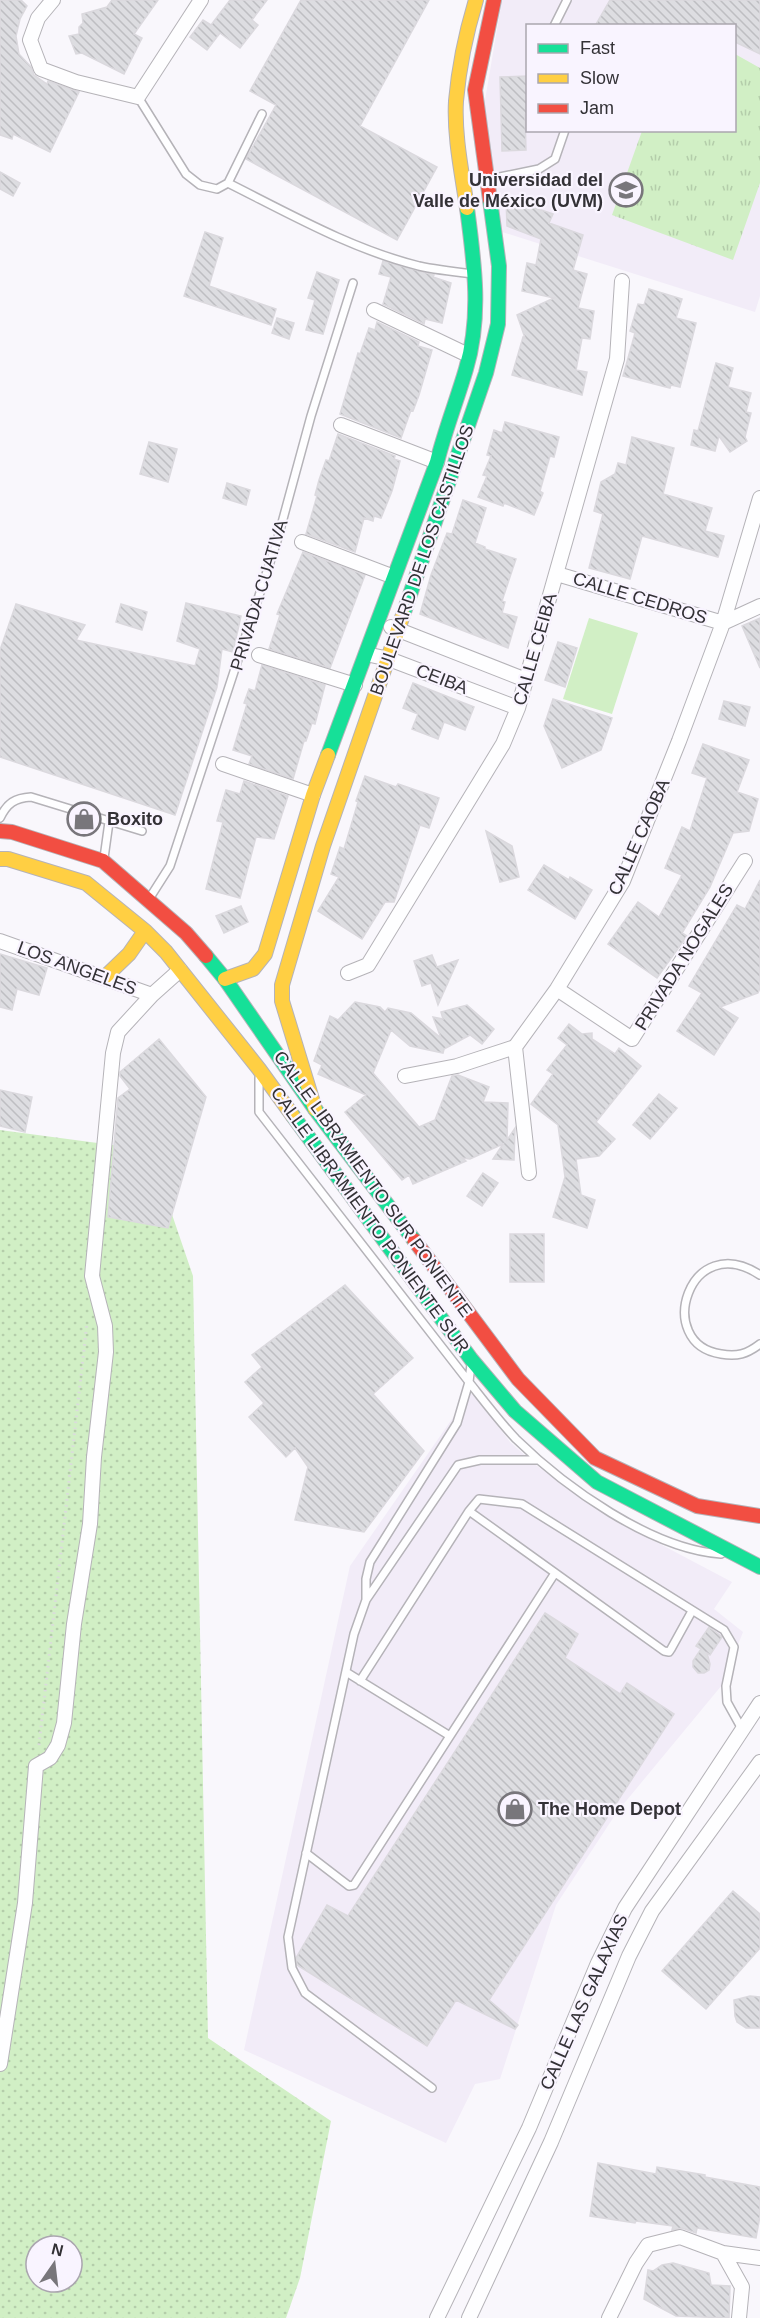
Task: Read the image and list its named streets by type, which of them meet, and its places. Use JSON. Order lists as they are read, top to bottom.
{
  "streets": {
    "street": [
      "BOULEVARD DE LOS CASTILLOS",
      "CALLE CEDROS",
      "CALLE CEIBA",
      "CEIBA",
      "CALLE CAOBA",
      "PRIVADA NOGALES",
      "LOS ANGELES",
      "CALLE LIBRAMIENTO SUR PONIENTE",
      "CALLE LIBRAMIENTO PONIENTE SUR",
      "CALLE LAS GALAXIAS"
    ],
    "lane": ["PRIVADA CUATIVA"]
  },
  "crossings": [
    ["BOULEVARD DE LOS CASTILLOS", "CEIBA"],
    ["BOULEVARD DE LOS CASTILLOS", "CALLE LIBRAMIENTO SUR PONIENTE"],
    ["PRIVADA CUATIVA", "CALLE LIBRAMIENTO SUR PONIENTE"],
    ["CALLE CEDROS", "CALLE CEIBA"],
    ["CALLE CEDROS", "CALLE CAOBA"],
    ["CALLE CEIBA", "CEIBA"],
    ["CALLE CAOBA", "PRIVADA NOGALES"],
    ["LOS ANGELES", "CALLE LIBRAMIENTO PONIENTE SUR"]
  ],
  "places": {
    "school or university": ["Universidad del Valle de México (UVM)"],
    "shop": ["Boxito", "The Home Depot"]
  },
  "legend": ["Fast", "Slow", "Jam"],
  "north": "top"
}
